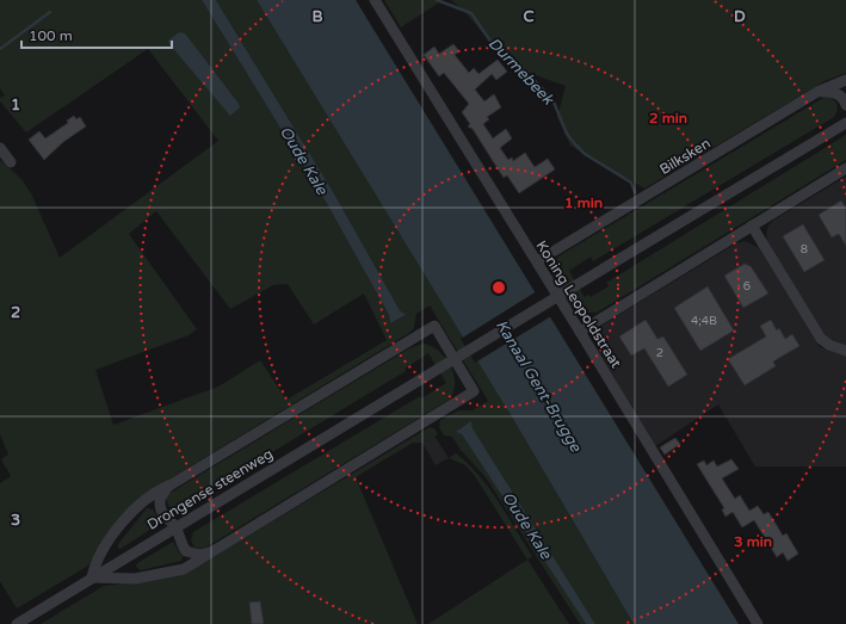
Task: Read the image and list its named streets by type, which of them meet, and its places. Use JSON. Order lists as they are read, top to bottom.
{
  "streets": {
    "street": ["Bilksken", "Koning Leopoldstraat", "Drongense steenweg"]
  },
  "crossings": [
    ["Bilksken", "Koning Leopoldstraat"]
  ],
  "water": ["Durmebeek", "Oude Kale", "Kanaal Gent-Brugge"],
  "house_numbers": [
    "8",
    "6",
    "4;4B",
    "2"
  ],
  "scale_bar": "100 m",
  "grid": {
    "columns": ["B", "C", "D"],
    "rows": ["1", "2", "3"]
  },
  "rings": ["2 min", "1 min", "3 min"]
}
